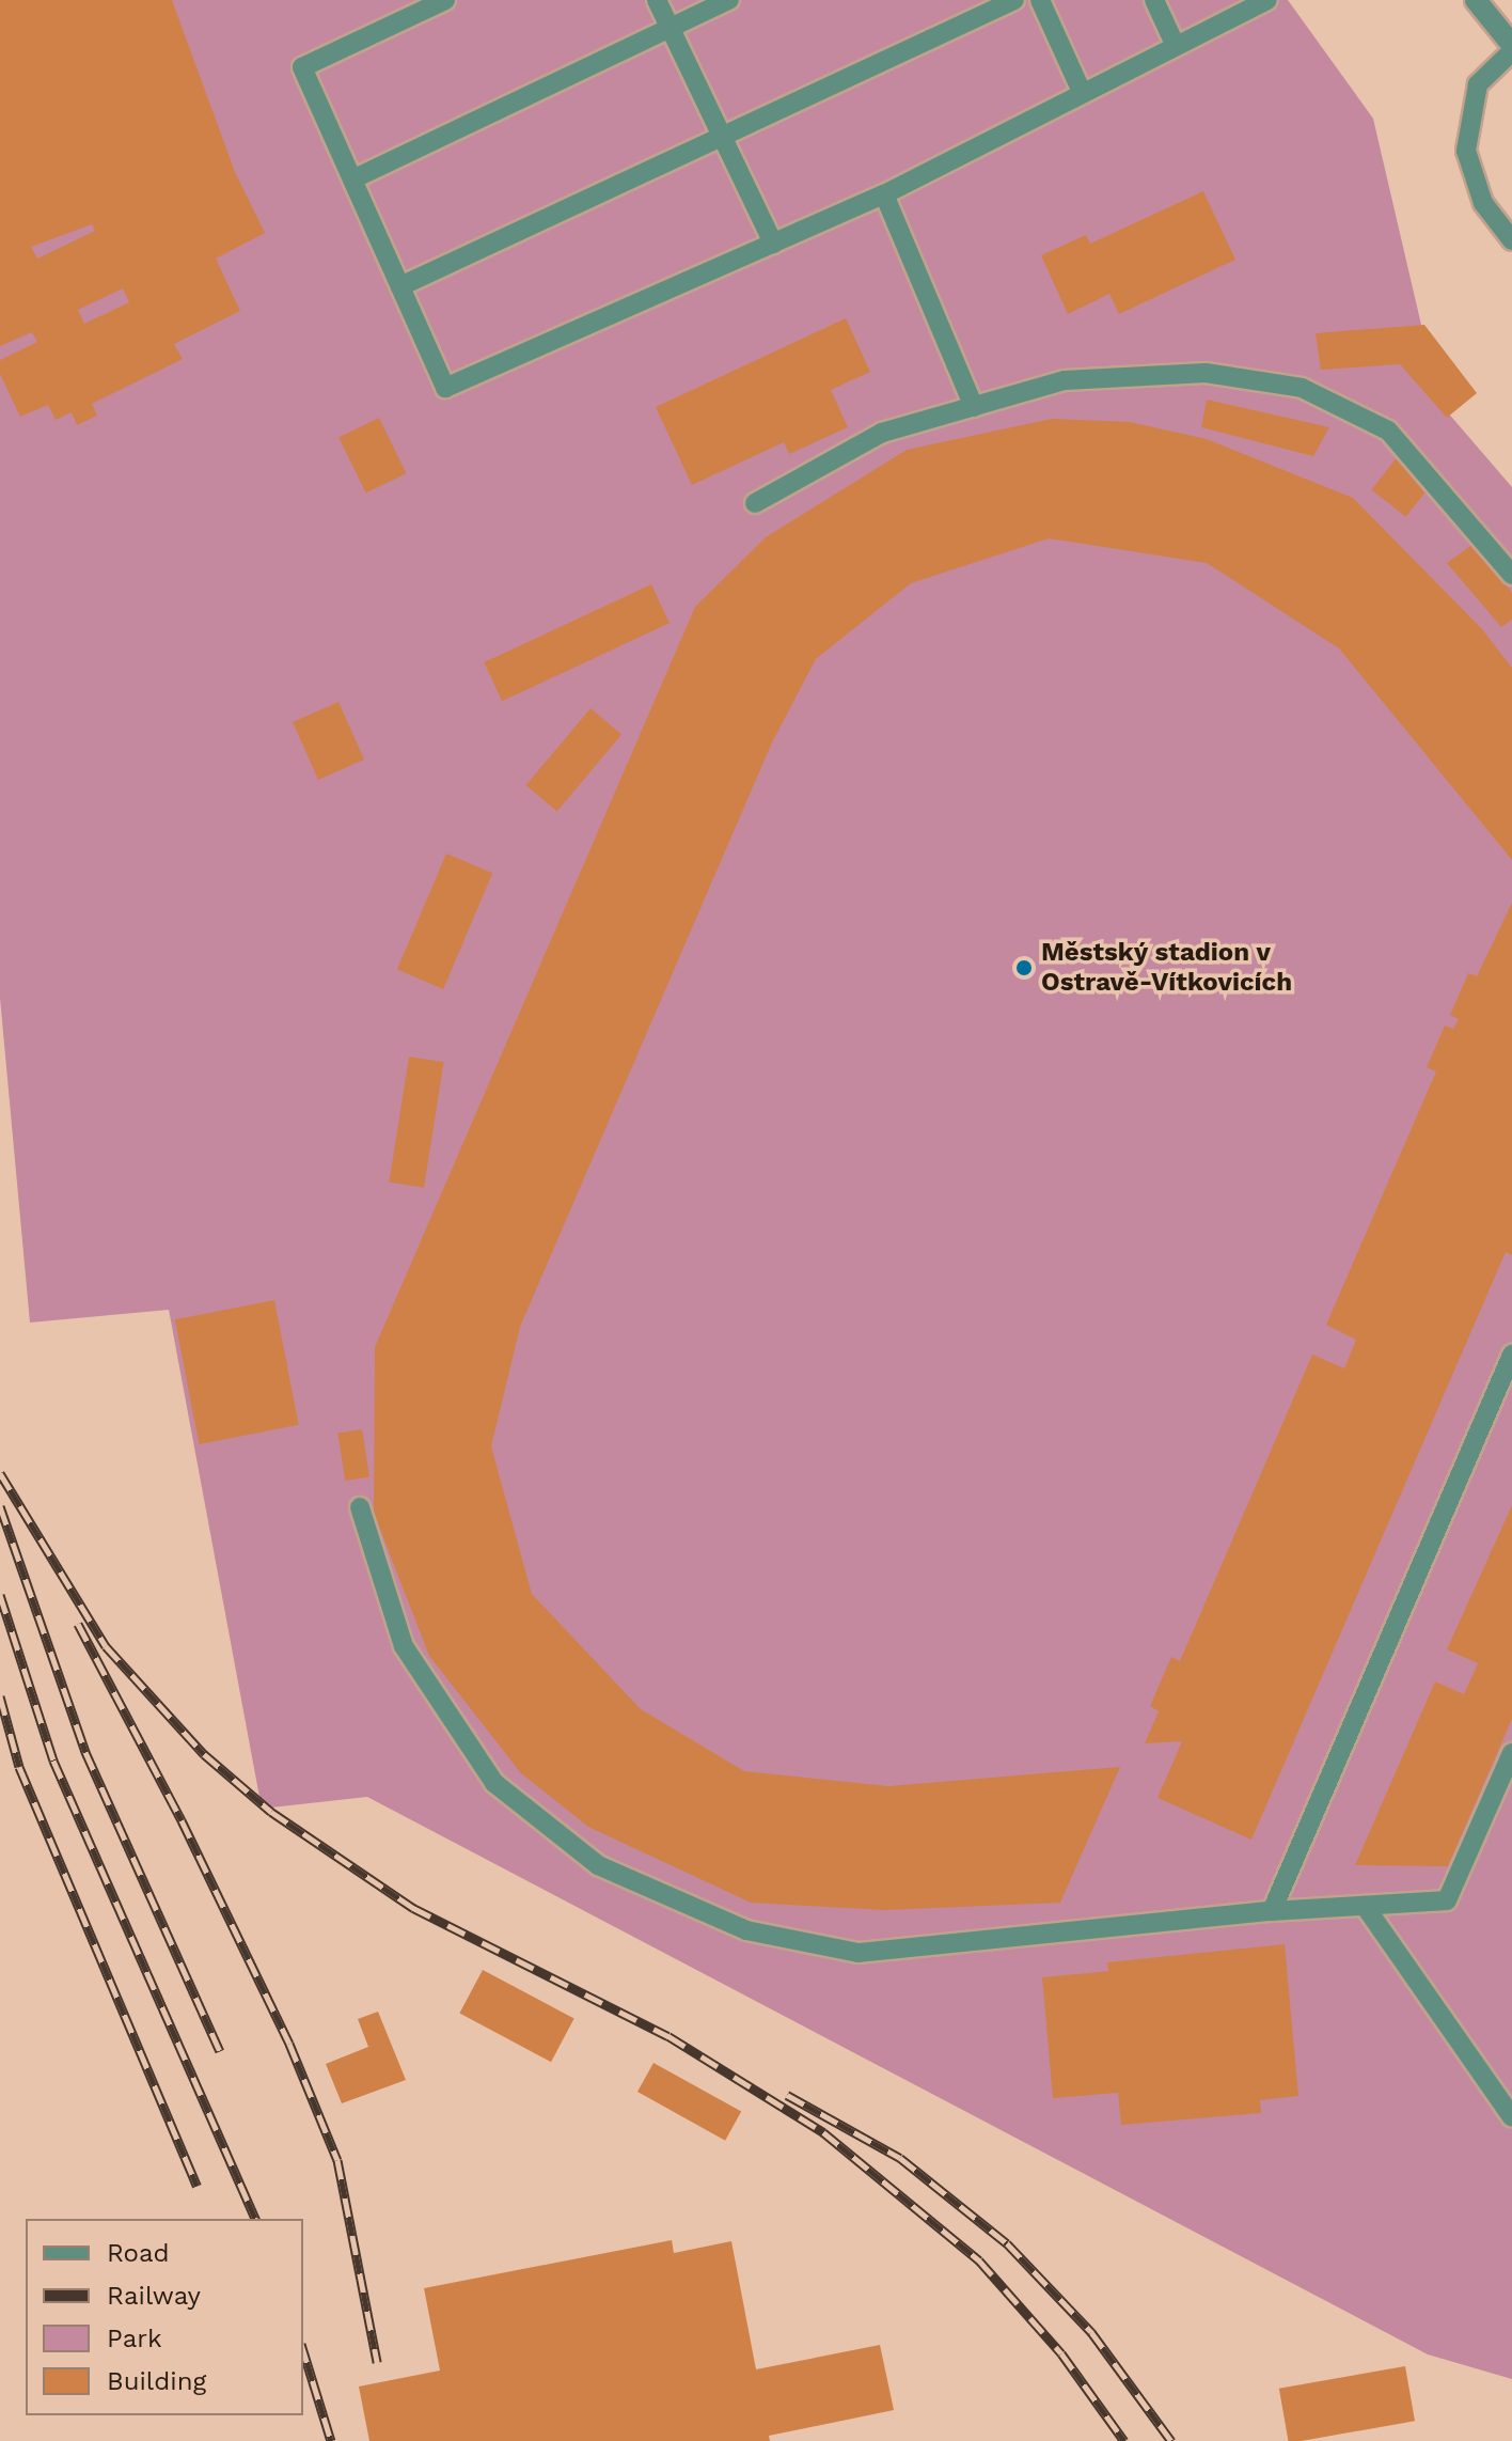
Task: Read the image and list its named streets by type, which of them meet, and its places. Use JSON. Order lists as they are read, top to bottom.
{
  "places": ["Městský stadion v Ostravě-Vítkovicích"],
  "legend": [
    "Road",
    "Railway",
    "Park",
    "Building"
  ]
}
